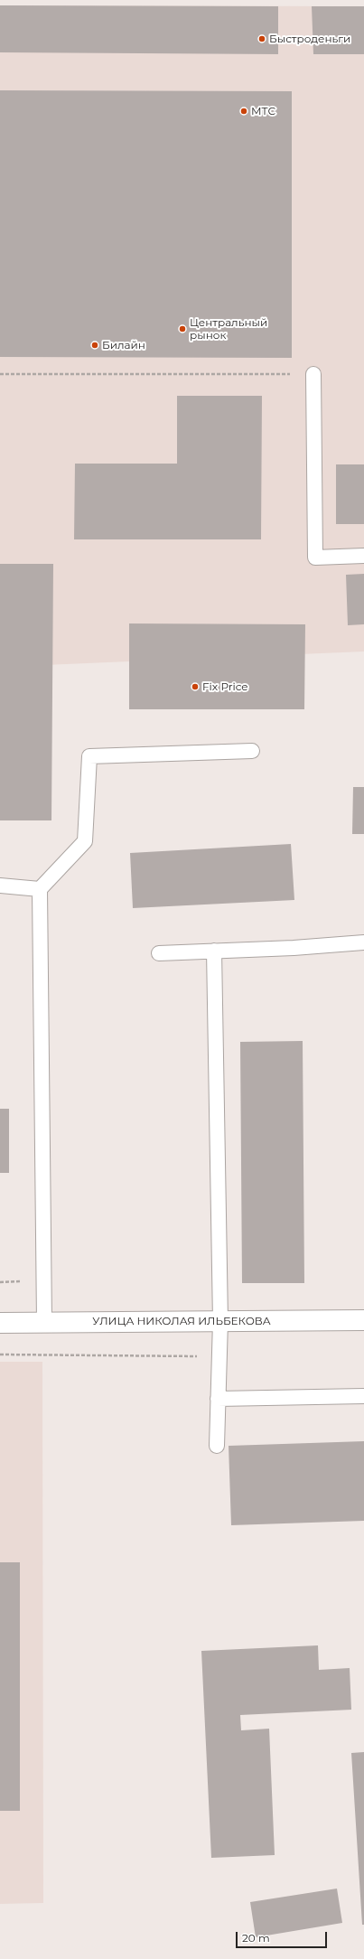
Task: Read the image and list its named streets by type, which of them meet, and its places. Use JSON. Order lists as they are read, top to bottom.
{
  "streets": {
    "street": ["УЛИЦА НИКОЛАЯ ИЛЬБЕКОВА"]
  },
  "places": [
    "Быстроденьги",
    "МТС",
    "Центральный рынок",
    "Билайн",
    "Fix Price"
  ],
  "scale_bar": "20 m"
}
